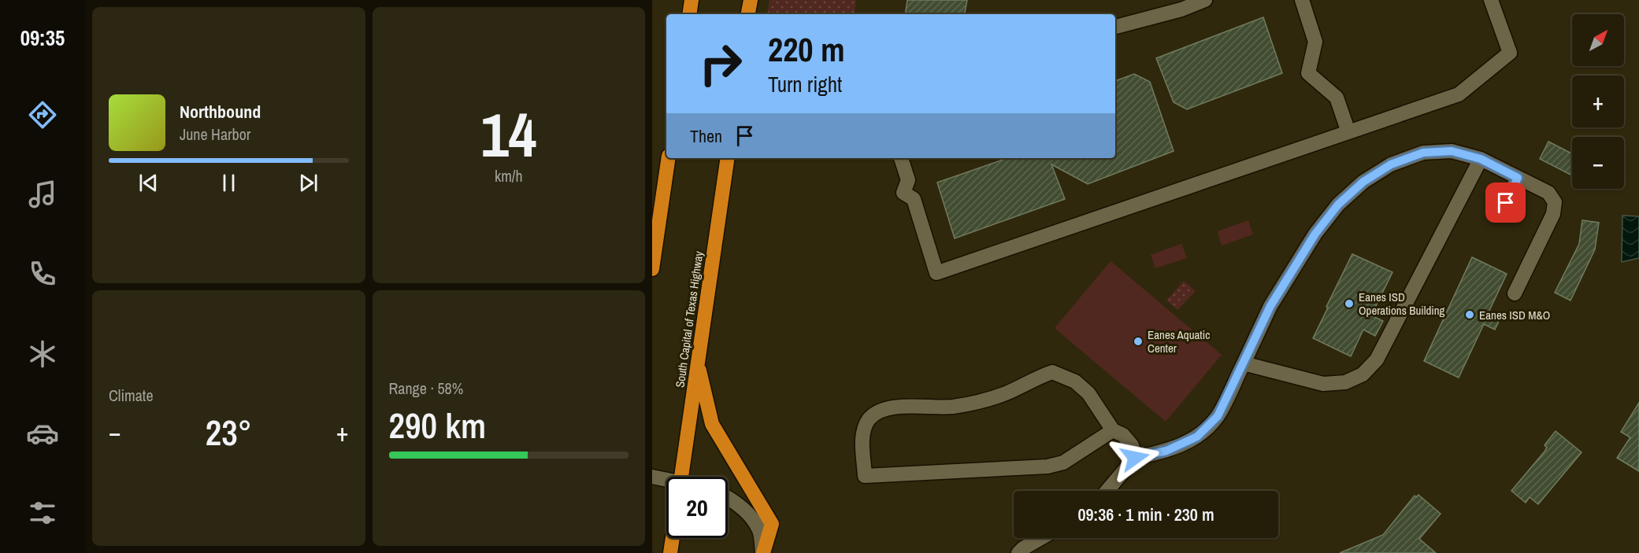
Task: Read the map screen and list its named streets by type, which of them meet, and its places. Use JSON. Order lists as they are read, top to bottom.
{
  "streets": {
    "highway": ["South Capital of Texas Highway"]
  },
  "places": ["Eanes ISD Operations Building", "Eanes ISD M&O", "Eanes Aquatic Center"],
  "north": "top right",
  "page": {
    "tabs": "09:35",
    "tile": [
      ["14", "km/h"],
      "Climate",
      ["Range · 58%", "290 km"]
    ],
    "map_buttons": ["+", "−"],
    "turn": ["220 m", "Turn right"],
    "song": ["Northbound", "June Harbor"],
    "then": "Then",
    "heat": ["−", "23°", "+"],
    "limit": "20",
    "trip": "09:36 · 1 min · 230 m"
  }
}
